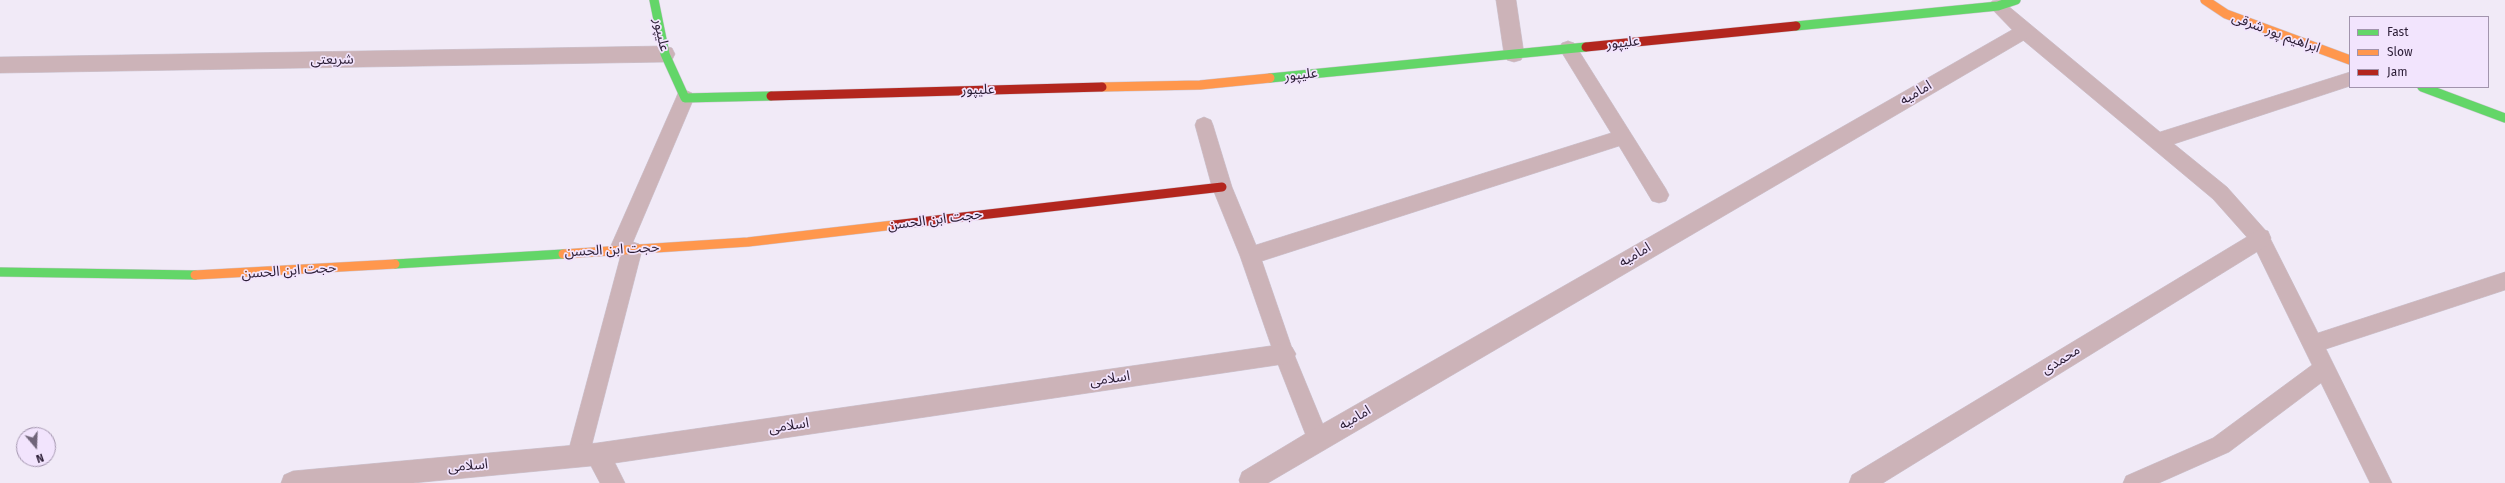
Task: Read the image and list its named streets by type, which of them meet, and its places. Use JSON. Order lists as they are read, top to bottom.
{
  "streets": {
    "street": [
      "ابراهیم پور شرقی",
      "علیپور",
      "شریعتی",
      "امامیه",
      "حجت ابن الحسن",
      "محمدی",
      "اسلامی"
    ]
  },
  "crossings": [
    ["علیپور", "شریعتی"]
  ],
  "legend": ["Fast", "Slow", "Jam"],
  "north": "bottom"
}
